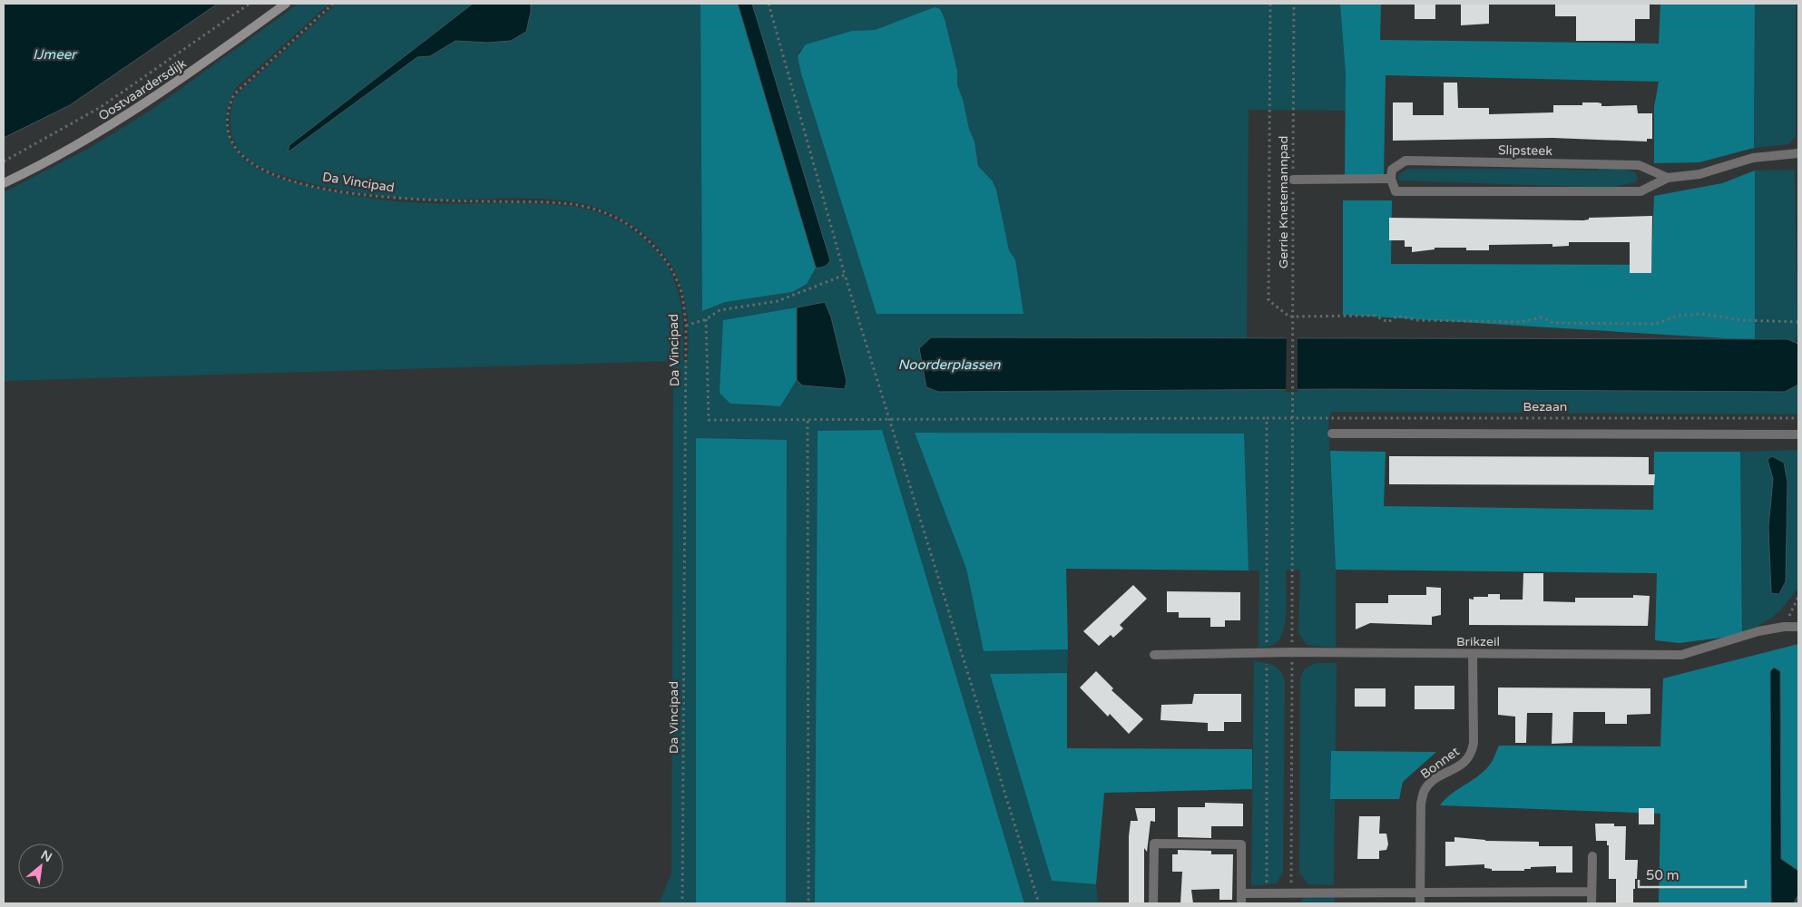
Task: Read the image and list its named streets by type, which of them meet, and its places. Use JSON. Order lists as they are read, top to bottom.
{
  "streets": {
    "main road": ["Oostvaardersdijk"],
    "street": ["Slipsteek", "Brikzeil", "Bonnet"],
    "path": ["Da Vincipad", "Gerrie Knetemannpad", "Bezaan"]
  },
  "crossings": [
    ["Brikzeil", "Bonnet"]
  ],
  "water": ["IJmeer", "Noorderplassen"],
  "scale_bar": "50 m",
  "north": "top right"
}
